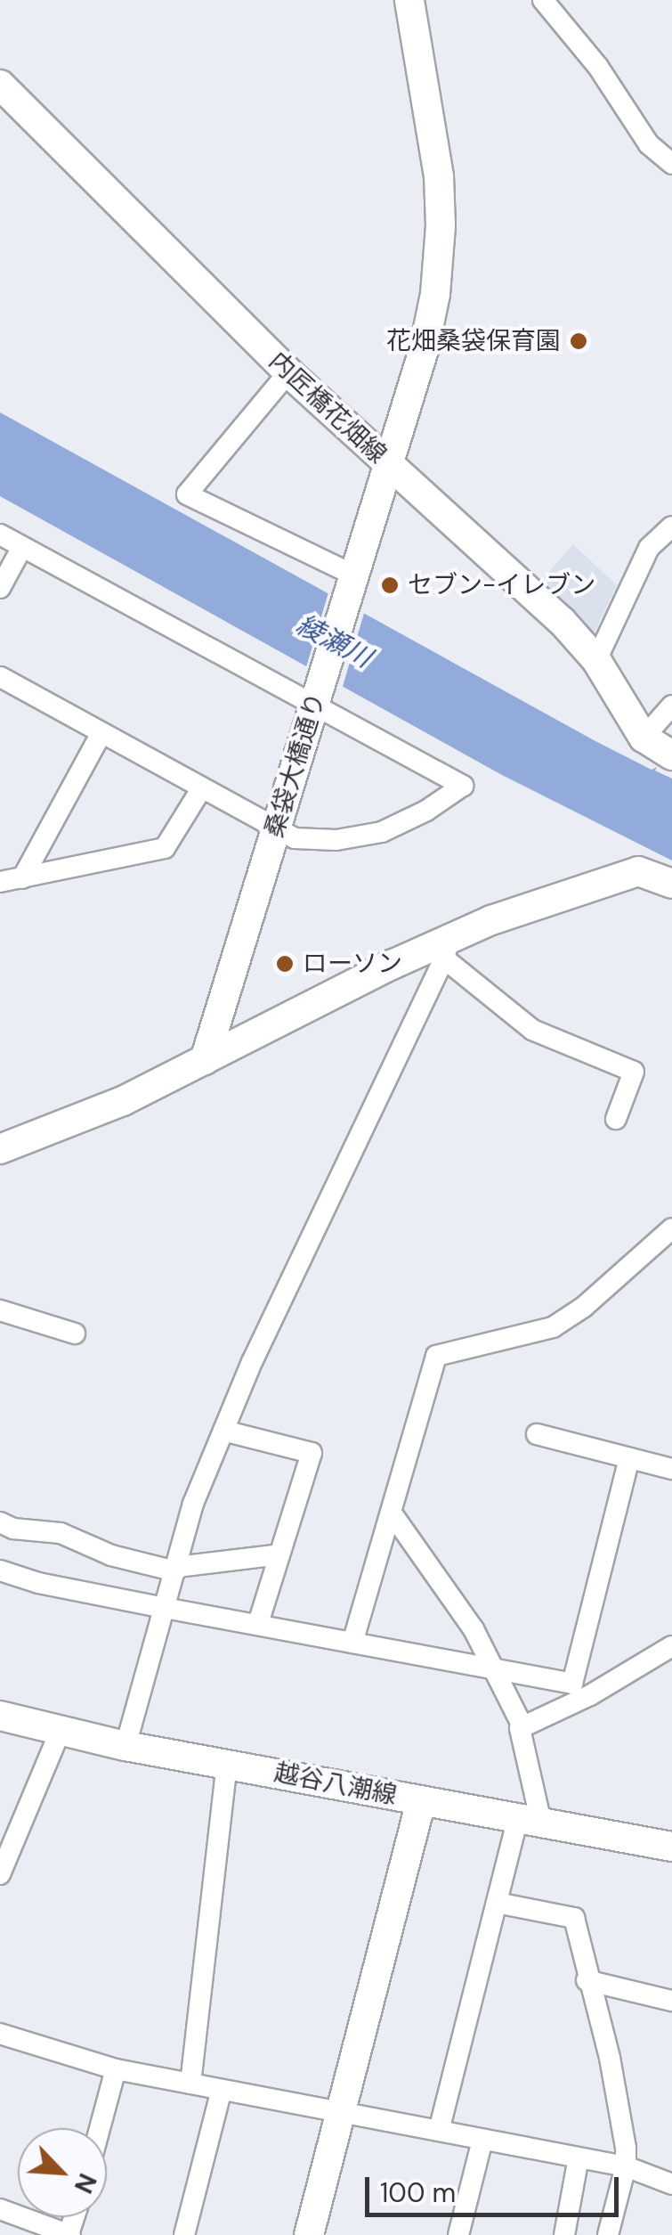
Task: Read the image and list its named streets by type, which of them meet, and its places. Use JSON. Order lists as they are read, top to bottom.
{
  "streets": {
    "street": ["内匠橋花畑線", "桑袋大橋通り", "越谷八潮線"]
  },
  "crossings": [
    ["内匠橋花畑線", "桑袋大橋通り"]
  ],
  "water": ["綾瀬川"],
  "places": ["花畑桑袋保育園", "セブン-イレブン", "ローソン"],
  "scale_bar": "100 m",
  "north": "bottom right"
}
